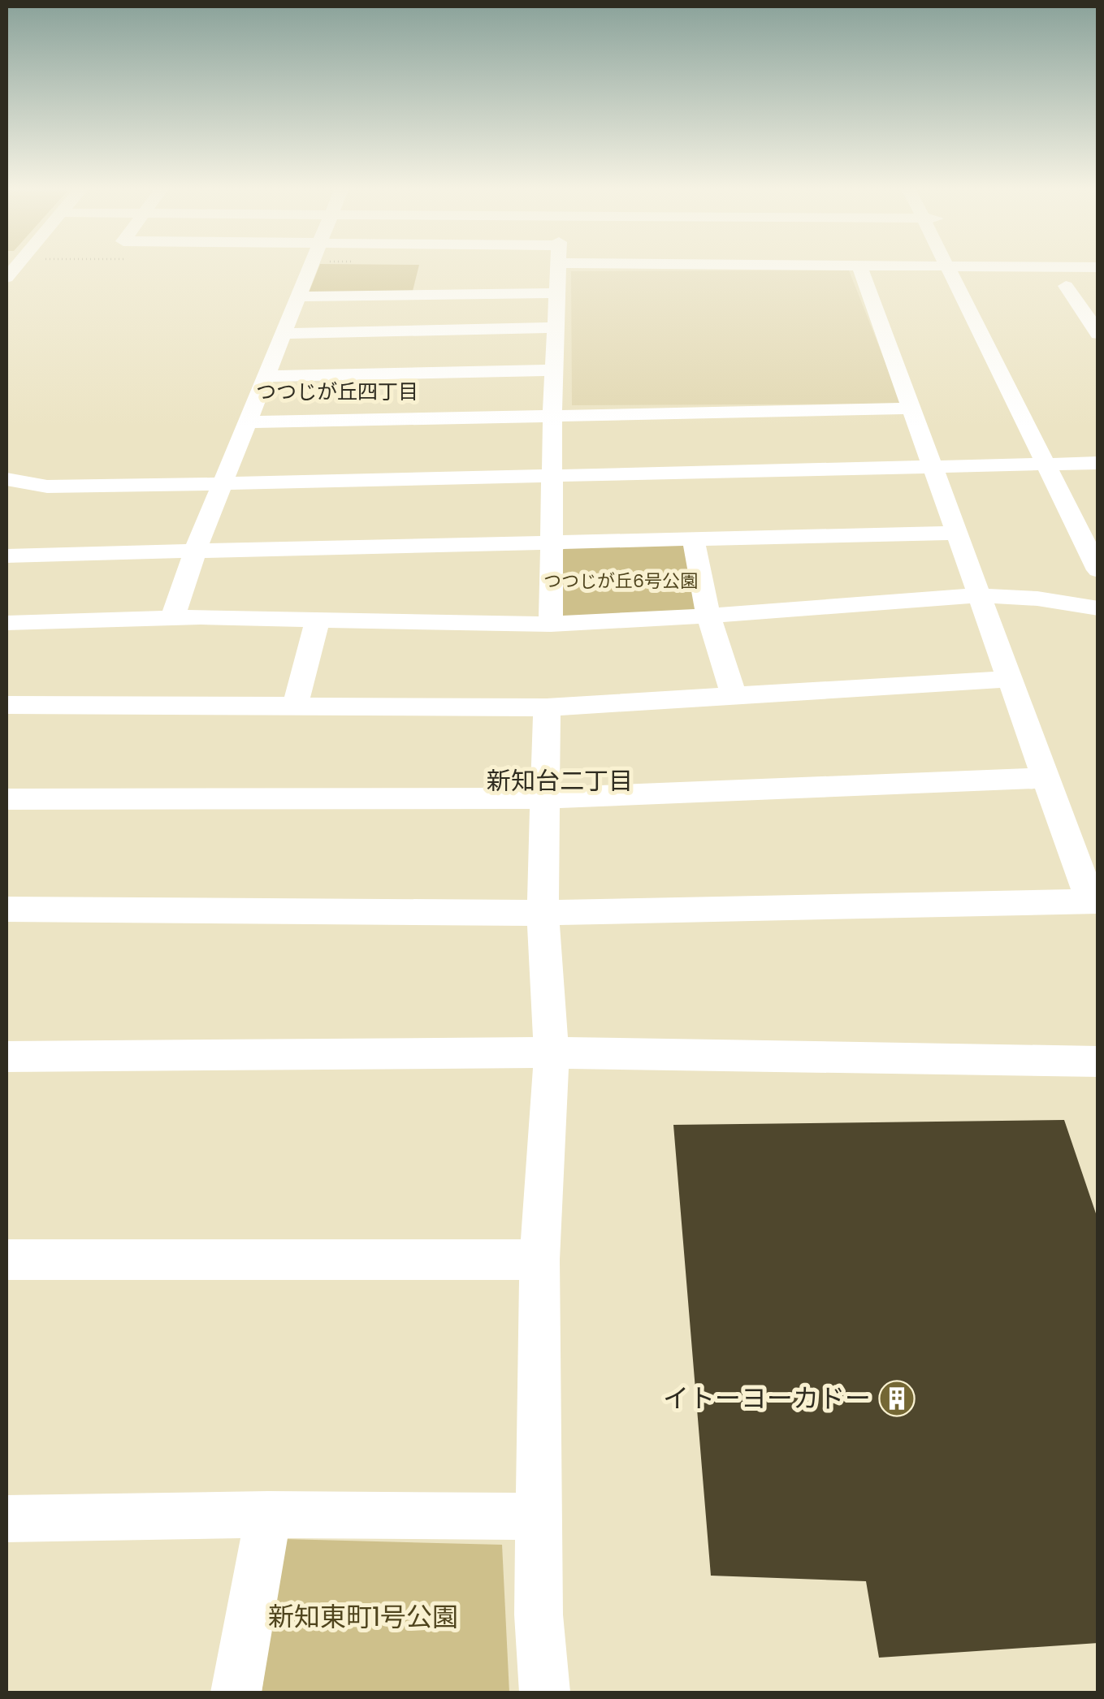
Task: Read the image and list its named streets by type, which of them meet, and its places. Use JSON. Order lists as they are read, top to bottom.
{
  "districts": ["つつじが丘四丁目", "新知台二丁目"],
  "parks": ["つつじが丘6号公園", "新知東町1号公園"],
  "places": {
    "building": ["イトーヨーカドー"]
  }
}
